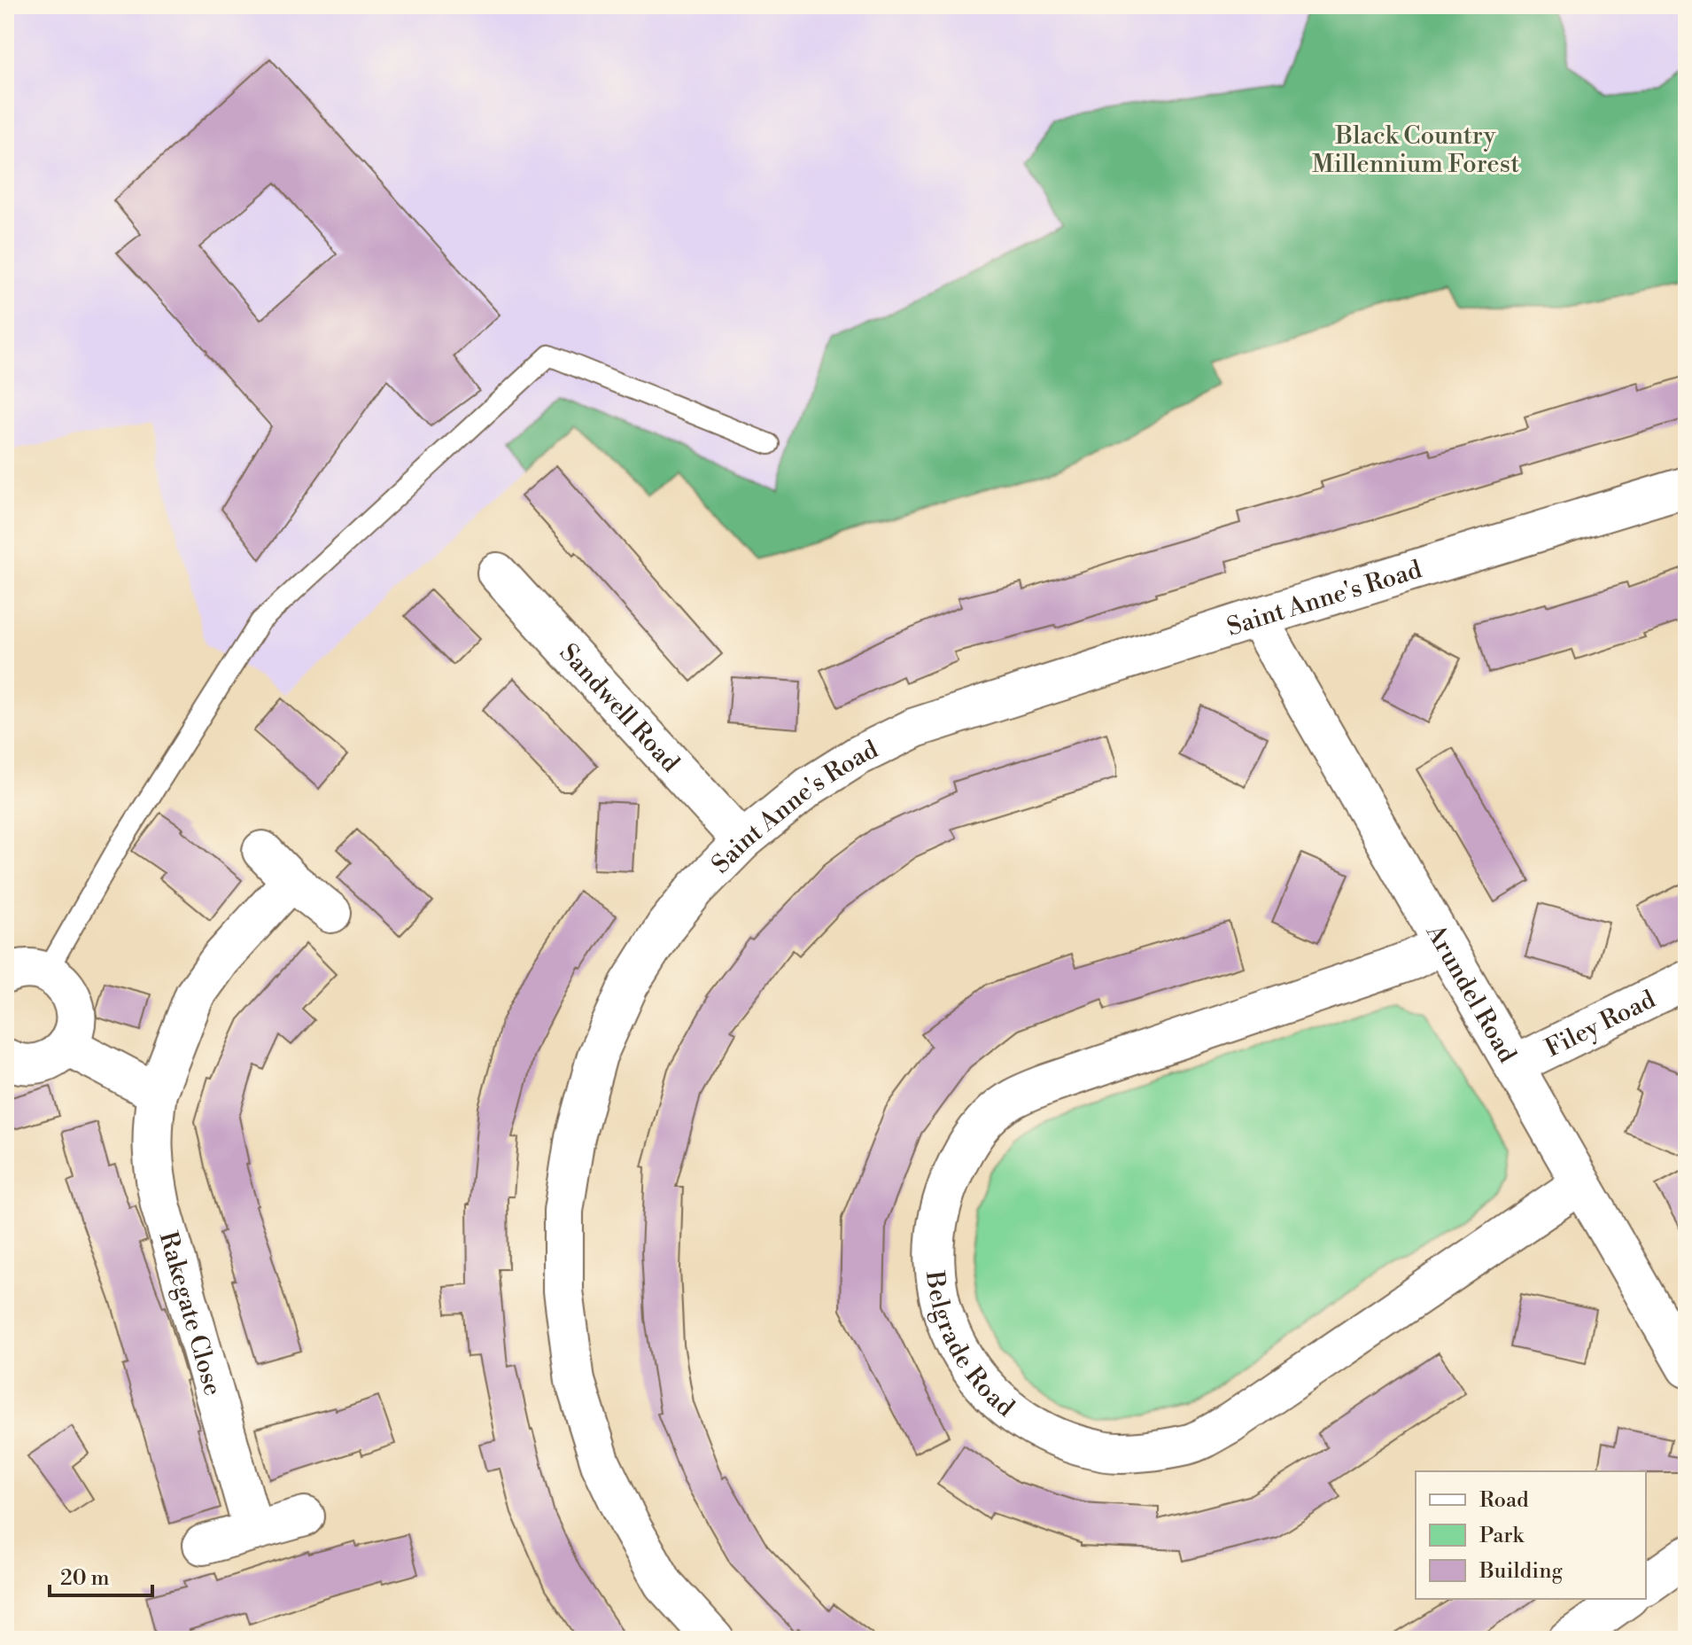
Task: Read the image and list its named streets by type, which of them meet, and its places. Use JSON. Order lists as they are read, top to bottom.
{
  "streets": {
    "street": [
      "Saint Anne's Road",
      "Sandwell Road",
      "Arundel Road",
      "Filey Road",
      "Rakegate Close",
      "Belgrade Road"
    ]
  },
  "crossings": [
    ["Saint Anne's Road", "Sandwell Road"],
    ["Saint Anne's Road", "Arundel Road"],
    ["Arundel Road", "Filey Road"],
    ["Arundel Road", "Belgrade Road"]
  ],
  "parks": ["Black Country Millennium Forest"],
  "legend": ["Road", "Park", "Building"],
  "scale_bar": "20 m"
}
